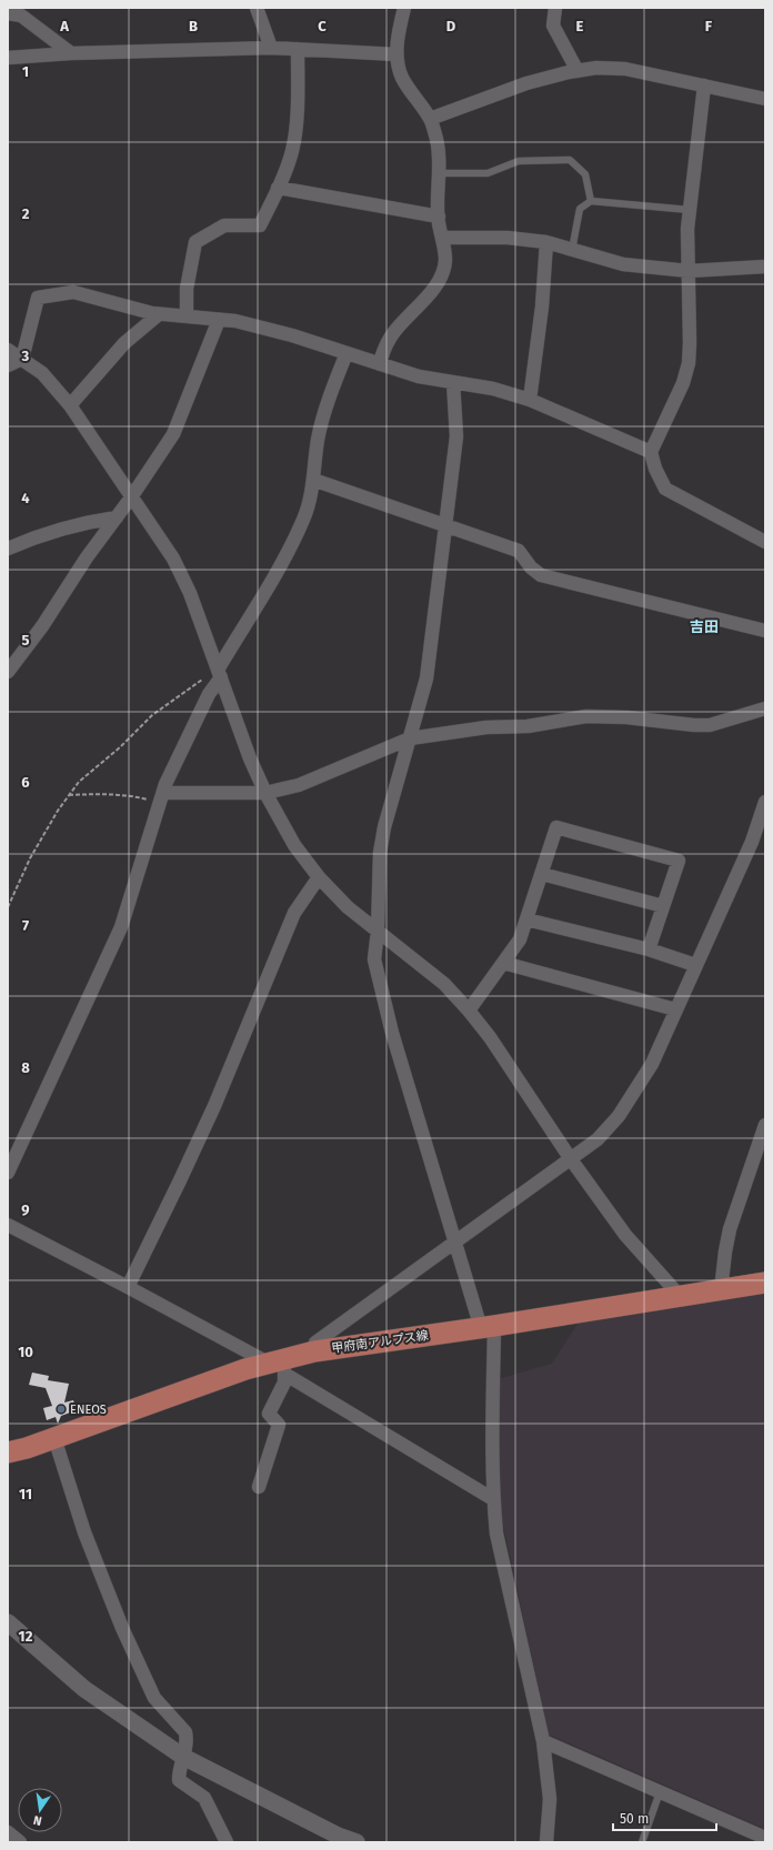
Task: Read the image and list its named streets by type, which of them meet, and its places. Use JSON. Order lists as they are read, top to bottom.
{
  "streets": {
    "main road": ["甲府南アルプス線"]
  },
  "districts": ["吉田"],
  "places": ["ENEOS"],
  "scale_bar": "50 m",
  "north": "bottom",
  "grid": {
    "columns": [
      "A",
      "B",
      "C",
      "D",
      "E",
      "F"
    ],
    "rows": [
      "1",
      "2",
      "3",
      "4",
      "5",
      "6",
      "7",
      "8",
      "9",
      "10",
      "11",
      "12"
    ]
  }
}
